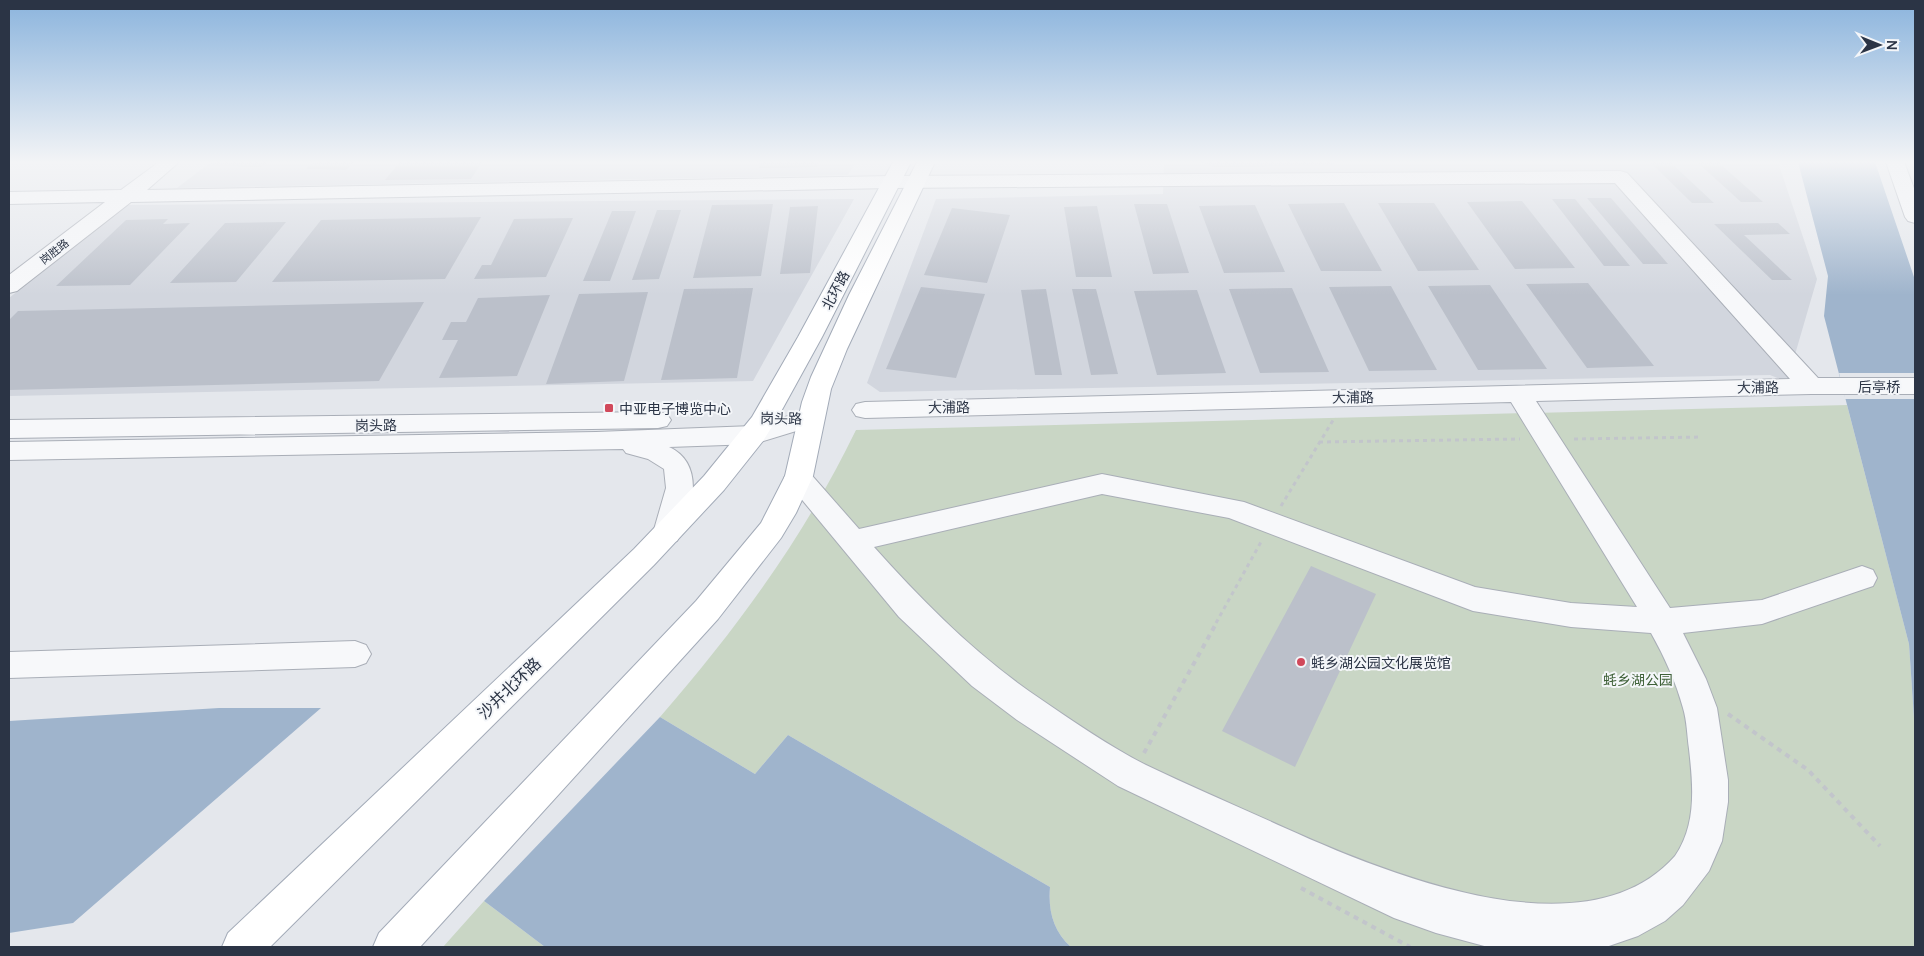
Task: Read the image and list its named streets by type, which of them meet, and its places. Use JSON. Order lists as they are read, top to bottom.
{
  "streets": {
    "main road": ["北环路", "沙井北环路"],
    "street": [
      "岗胜路",
      "后亭桥",
      "大浦路",
      "岗头路"
    ]
  },
  "crossings": [
    ["北环路", "岗头路"],
    ["北环路", "沙井北环路"],
    ["后亭桥", "大浦路"],
    ["岗头路", "沙井北环路"]
  ],
  "parks": ["蚝乡湖公园"],
  "places": {
    "transit": ["中亚电子博览中心"],
    "other": ["蚝乡湖公园文化展览馆"]
  },
  "north": "right"
}
